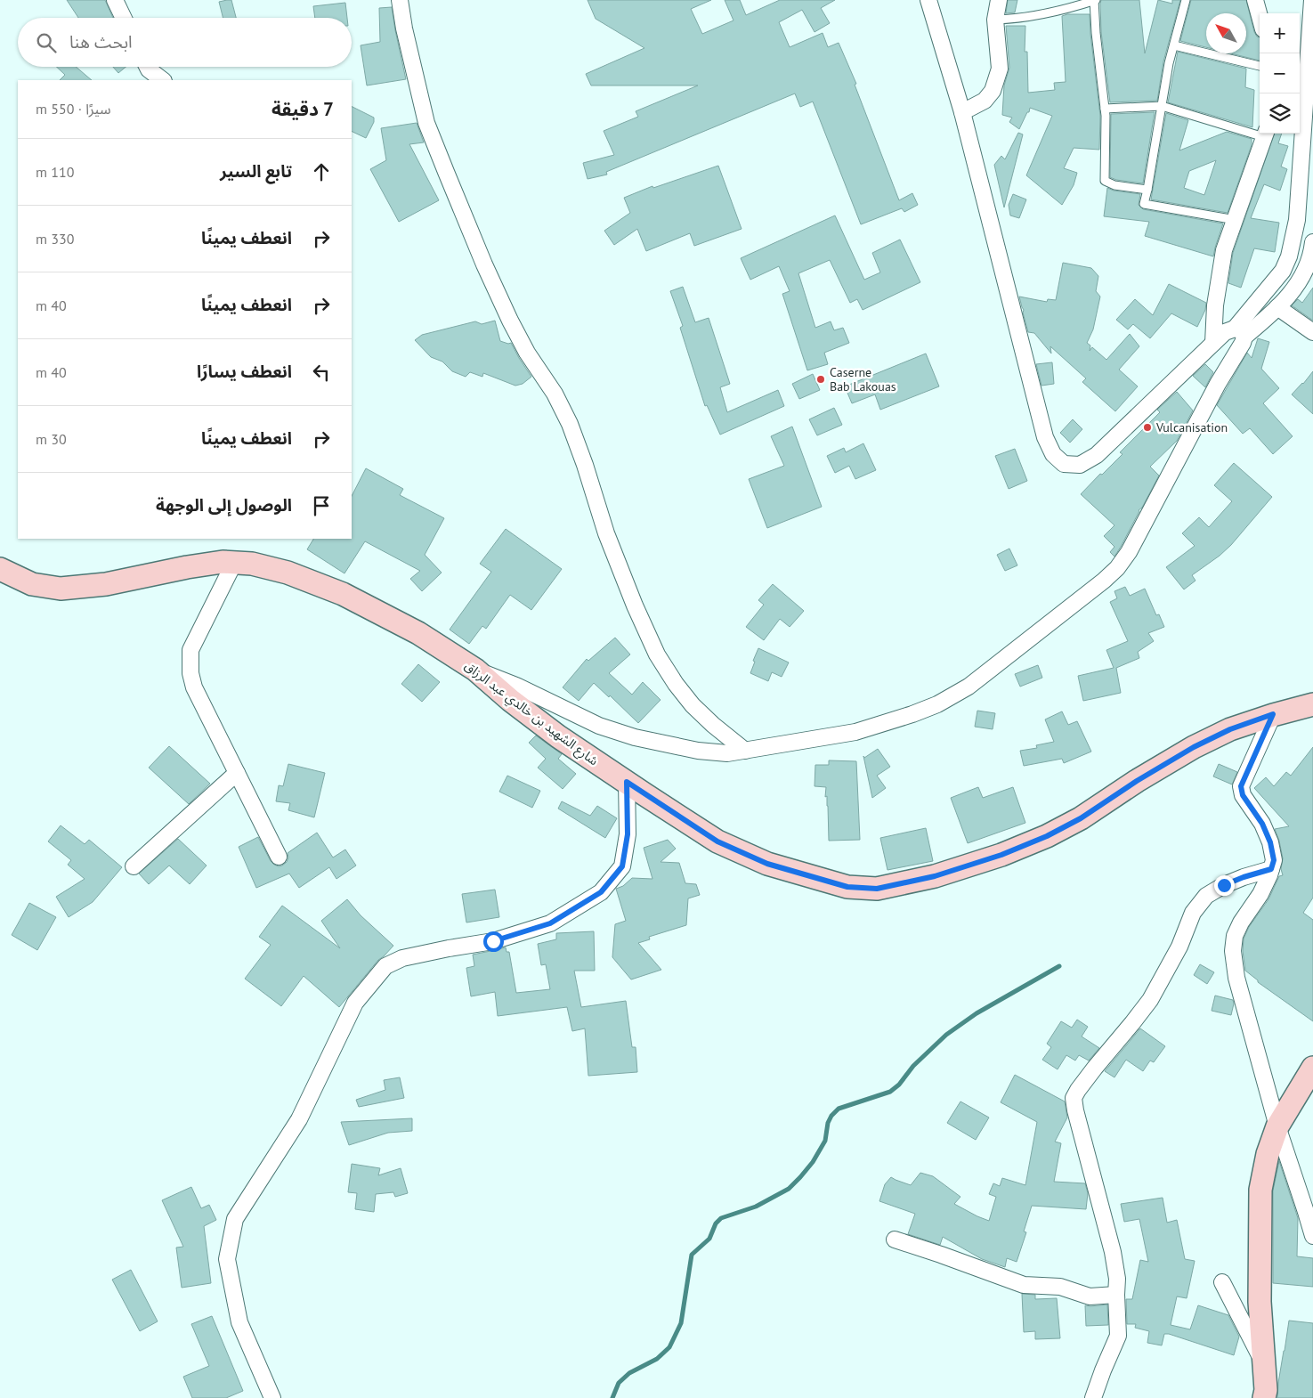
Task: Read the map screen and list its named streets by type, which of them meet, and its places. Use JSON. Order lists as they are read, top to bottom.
{
  "streets": {
    "main road": ["شارع الشهيد بن خالدي عبد الرزاق"]
  },
  "places": ["Caserne Bab Lakouas", "Vulcanisation"],
  "north": "top left",
  "page": {
    "map_buttons": ["+", "−"],
    "search": "ابحث هنا",
    "heading": ["7 دقيقة", "سيرًا · 550 m"],
    "list": [
      ["تابع السير", "110 m"],
      ["انعطف يمينًا", "330 m"],
      ["انعطف يمينًا", "40 m"],
      ["انعطف يسارًا", "40 m"],
      ["انعطف يمينًا", "30 m"],
      "الوصول إلى الوجهة"
    ]
  }
}
